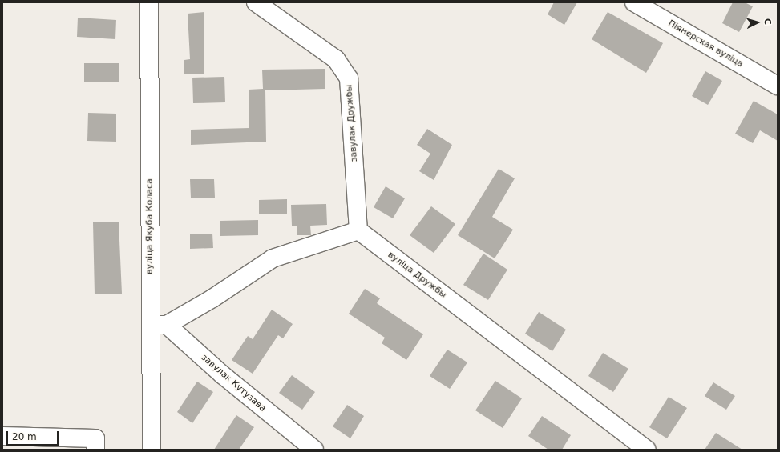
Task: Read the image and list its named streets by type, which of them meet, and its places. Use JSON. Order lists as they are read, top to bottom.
{
  "streets": {
    "street": [
      "Піянерская вуліца",
      "завулак Дружбы",
      "вуліца Якуба Коласа",
      "вуліца Дружбы",
      "завулак Кутузава"
    ]
  },
  "crossings": [
    ["завулак Дружбы", "вуліца Дружбы"],
    ["вуліца Якуба Коласа", "завулак Кутузава"]
  ],
  "scale_bar": "20 m",
  "north": "right"
}
